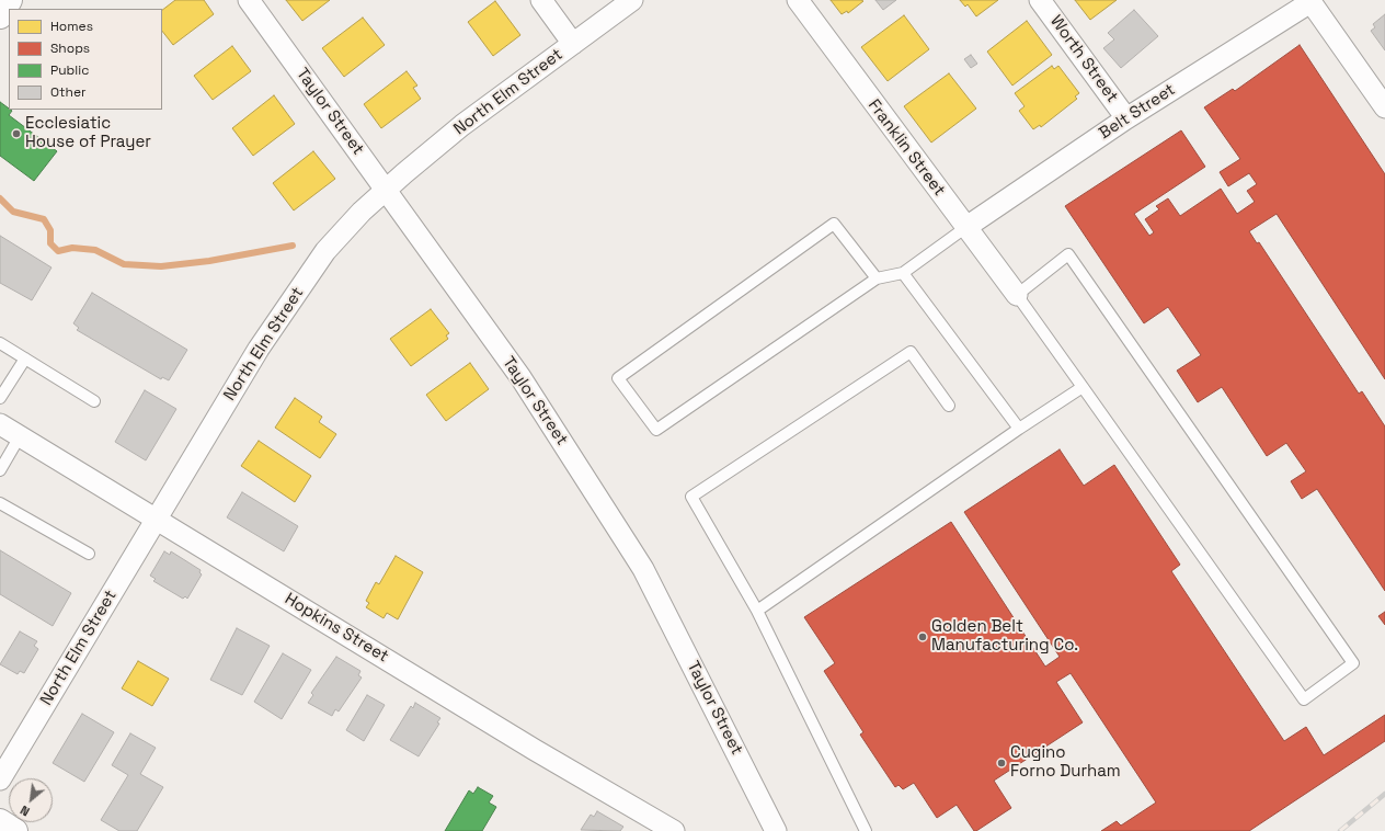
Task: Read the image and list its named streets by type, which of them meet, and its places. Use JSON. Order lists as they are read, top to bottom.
{
  "streets": {
    "street": [
      "Worth Street",
      "North Elm Street",
      "Taylor Street",
      "Belt Street",
      "Franklin Street",
      "Hopkins Street"
    ]
  },
  "crossings": [
    ["Worth Street", "Belt Street"],
    ["North Elm Street", "Taylor Street"],
    ["North Elm Street", "Hopkins Street"],
    ["Belt Street", "Franklin Street"]
  ],
  "places": ["Ecclesiatic House of Prayer", "Golden Belt Manufacturing Co.", "Cugino Forno Durham"],
  "legend": [
    "Homes",
    "Shops",
    "Public",
    "Other"
  ],
  "north": "bottom left"
}
